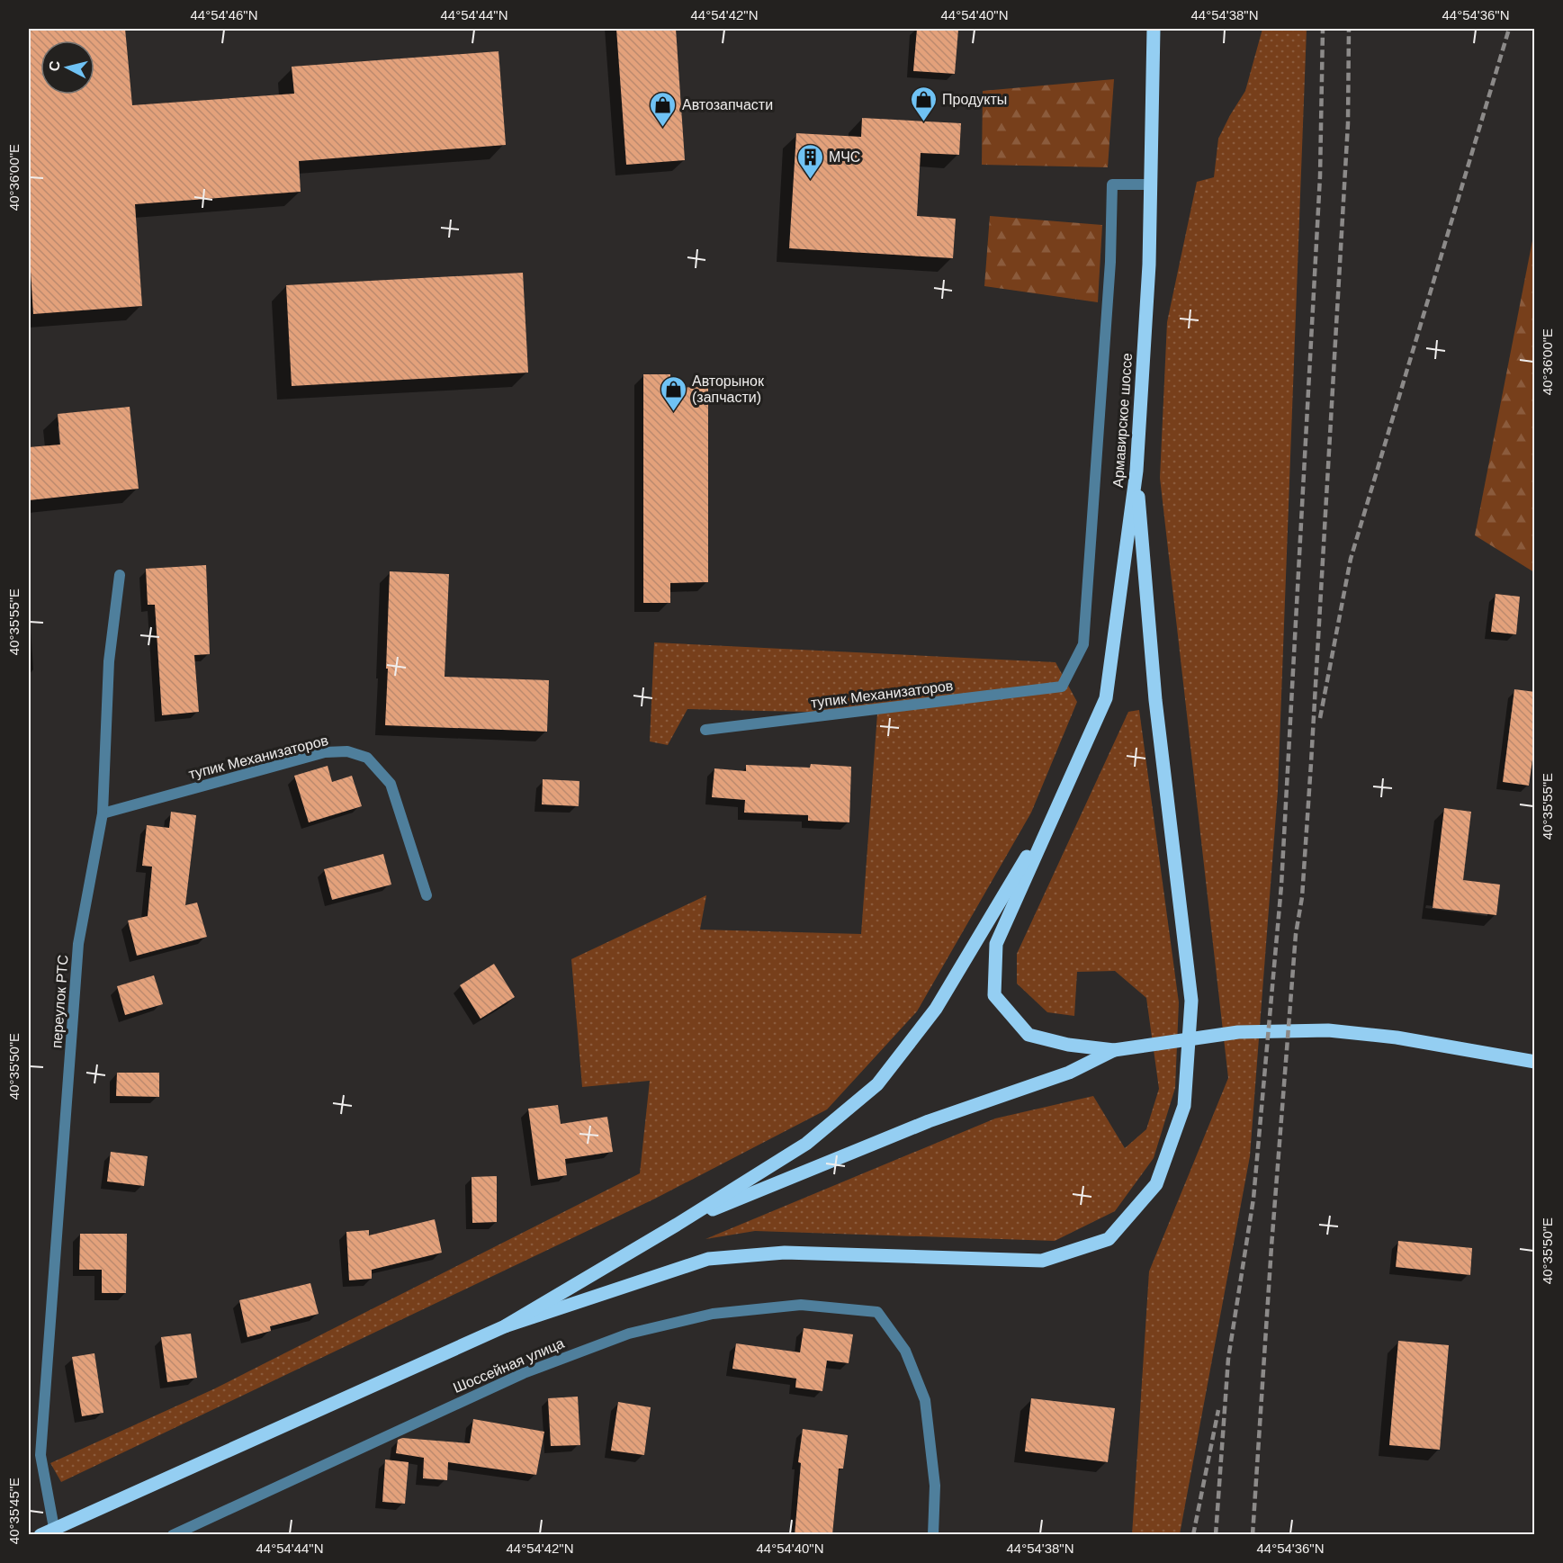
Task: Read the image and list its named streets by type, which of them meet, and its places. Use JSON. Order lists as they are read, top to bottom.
{
  "streets": {
    "main road": ["Армавирское шоссе"],
    "street": ["тупик Механизаторов", "переулок РТС", "Шоссейная улица"]
  },
  "crossings": [
    ["Армавирское шоссе", "тупик Механизаторов"],
    ["тупик Механизаторов", "переулок РТС"]
  ],
  "places": {
    "shop": ["Продукты", "Автозапчасти", "Авторынок (запчасти)"],
    "building": ["МЧС"]
  },
  "north": "left",
  "coordinates": [
    "44°54'46\"N",
    "44°54'44\"N",
    "44°54'42\"N",
    "44°54'40\"N",
    "44°54'38\"N",
    "44°54'36\"N",
    "40°36'00\"E",
    "40°35'55\"E",
    "40°35'50\"E",
    "40°35'45\"E"
  ]
}
